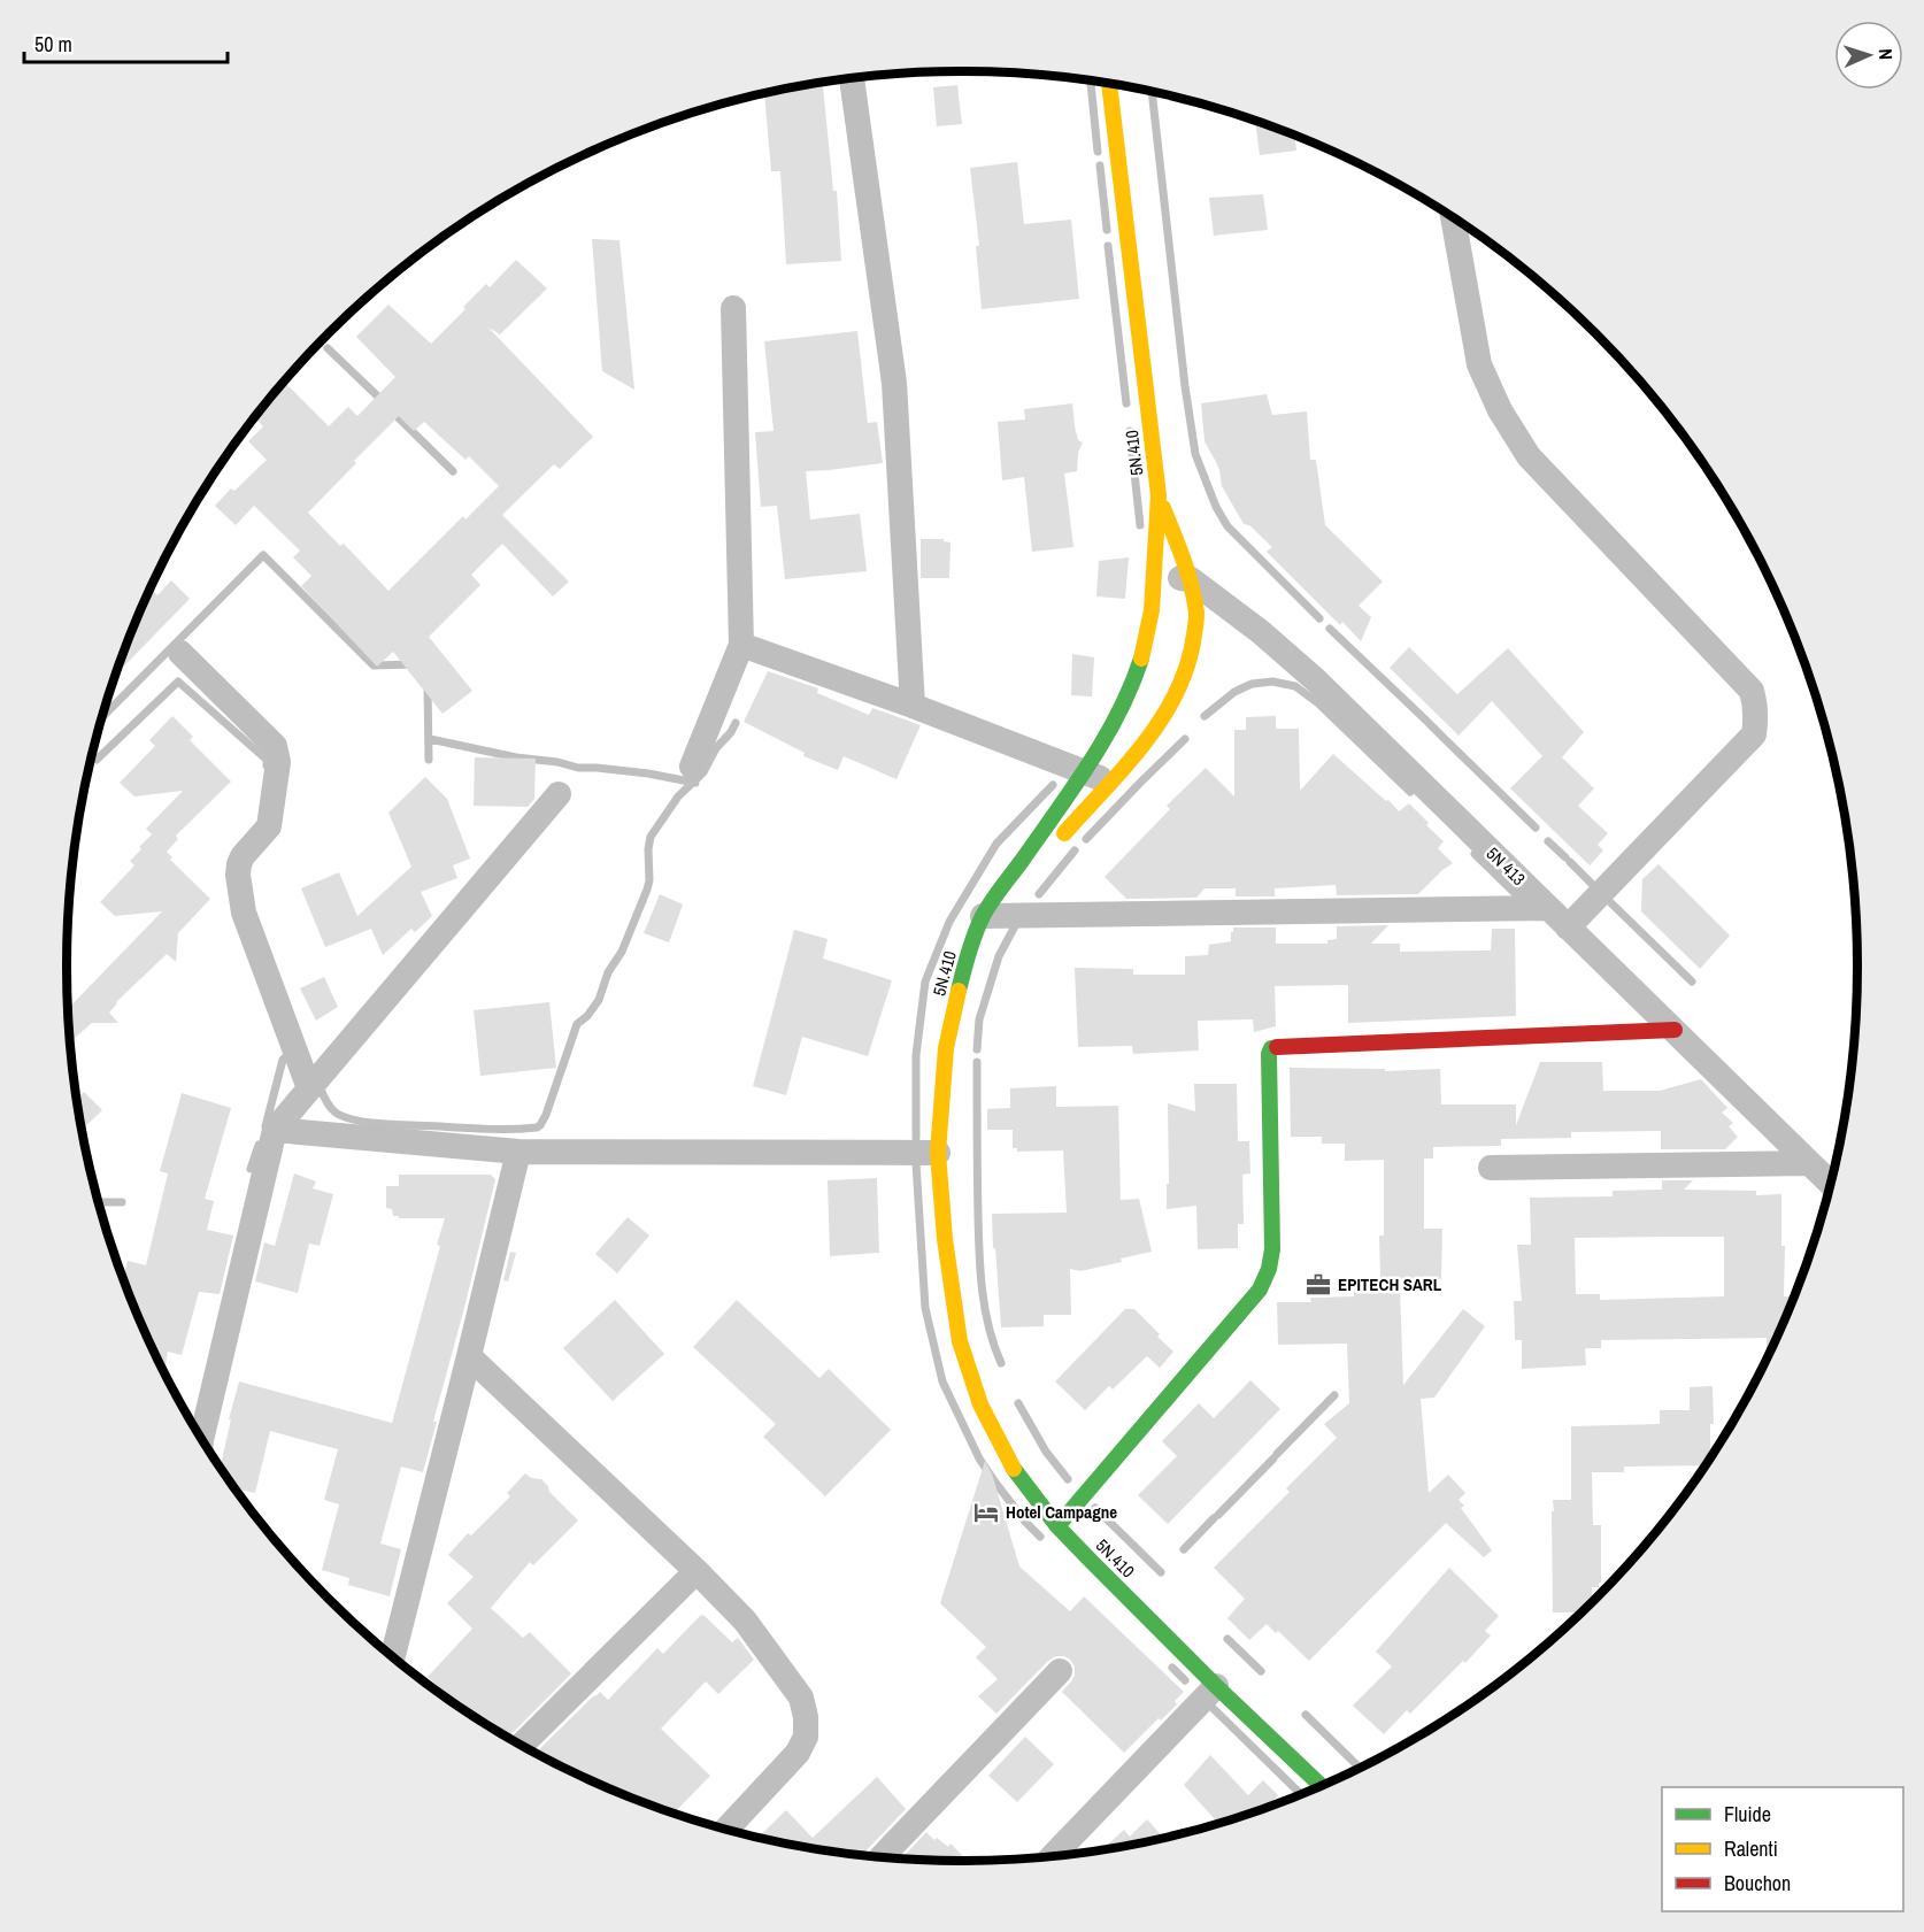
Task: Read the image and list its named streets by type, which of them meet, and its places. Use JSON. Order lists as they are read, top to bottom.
{
  "streets": {
    "street": ["5N.410", "5N 413"]
  },
  "crossings": [
    ["5N.410", "5N 413"]
  ],
  "places": {
    "office": ["EPITECH SARL"],
    "hotel": ["Hotel Campagne"]
  },
  "legend": ["Fluide", "Ralenti", "Bouchon"],
  "scale_bar": "50 m",
  "north": "right"
}
